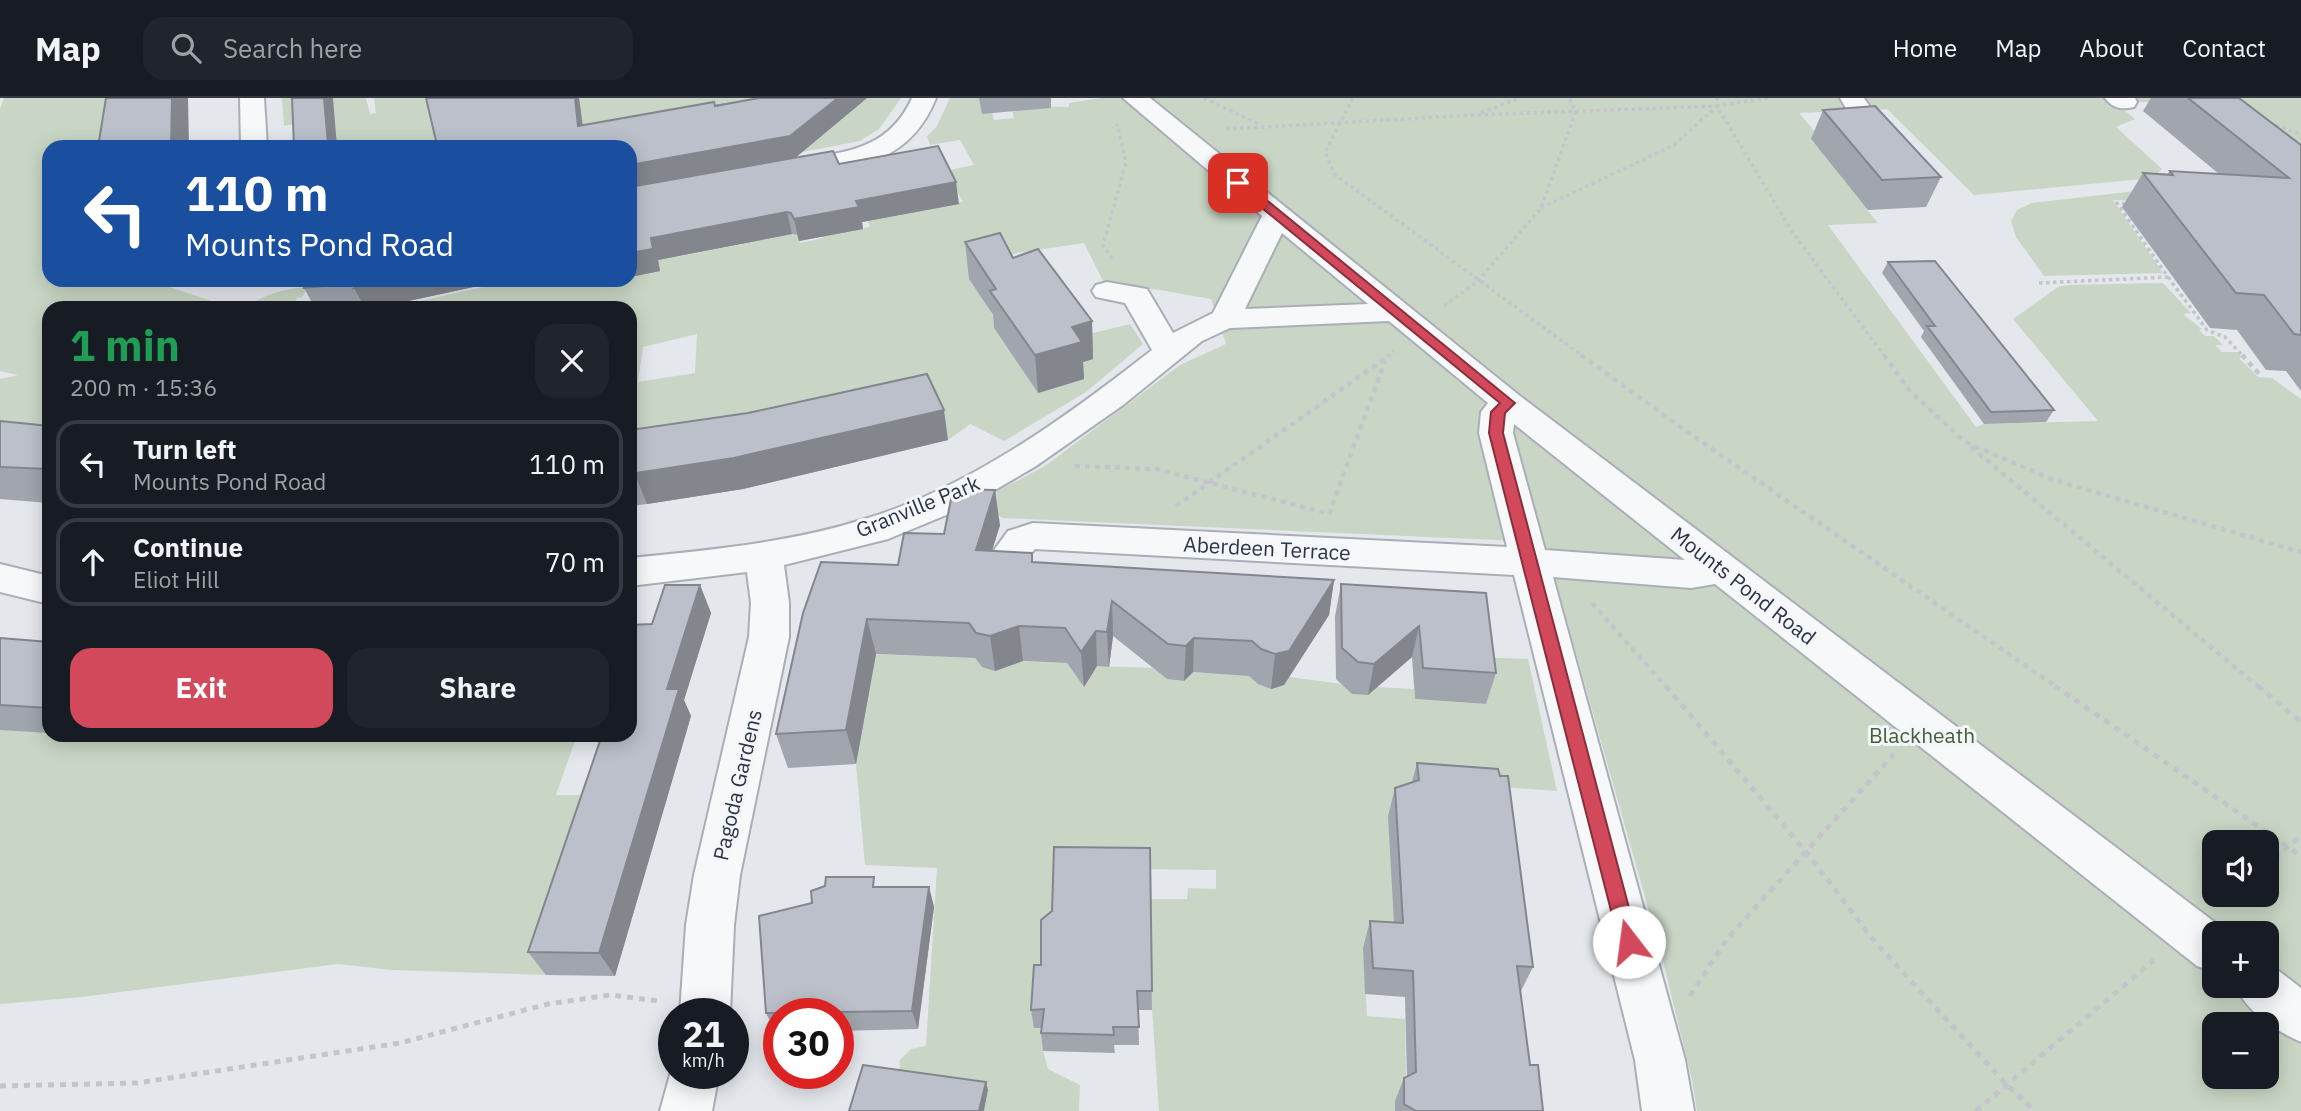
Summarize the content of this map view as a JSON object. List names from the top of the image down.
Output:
{
  "streets": {
    "street": [
      "Granville Park",
      "Aberdeen Terrace",
      "Mounts Pond Road",
      "Pagoda Gardens"
    ]
  },
  "crossings": [
    ["Granville Park", "Mounts Pond Road"],
    ["Granville Park", "Pagoda Gardens"],
    ["Aberdeen Terrace", "Mounts Pond Road"]
  ],
  "parks": ["Blackheath"],
  "page": {
    "header": "Map",
    "search": "Search here",
    "nav": [
      "Home",
      "Map",
      "About",
      "Contact"
    ],
    "turn": ["110 m", "Mounts Pond Road"],
    "heading": ["1 min", "200 m · 15:36"],
    "list": [
      {
        "name": "Turn left",
        "note": "Mounts Pond Road",
        "value": "110 m"
      },
      {
        "name": "Continue",
        "note": "Eliot Hill",
        "value": "70 m"
      }
    ],
    "buttons": ["Exit", "Share"],
    "map_buttons": ["+", "−"],
    "speed": "21 km/h",
    "limit": "30"
  }
}
